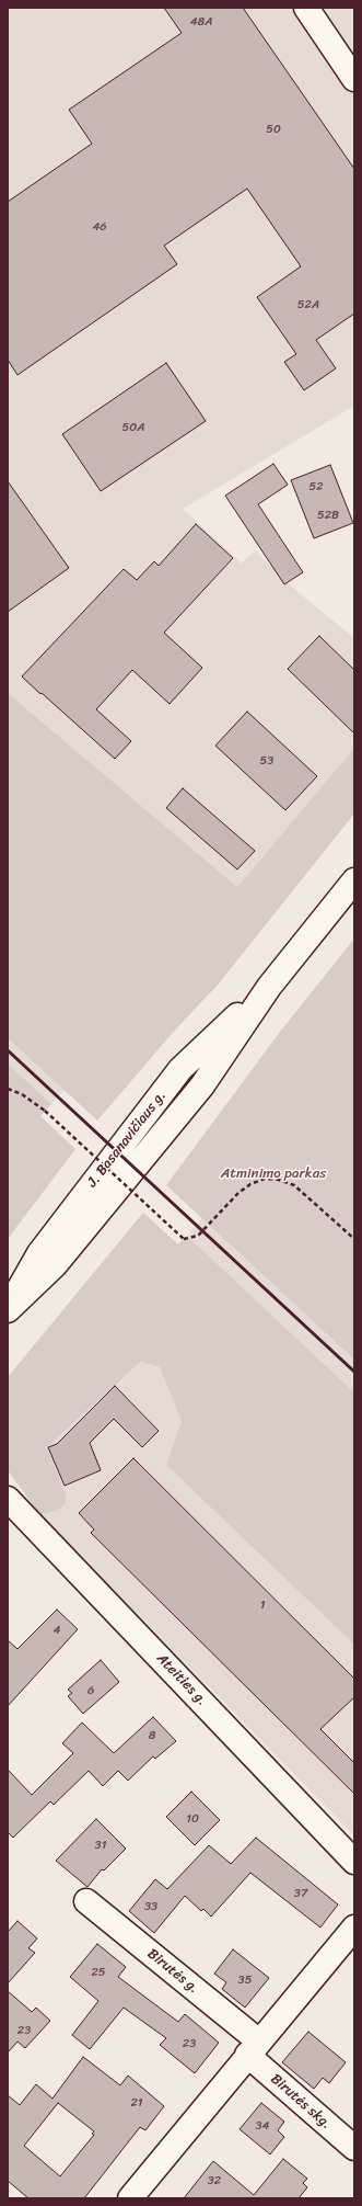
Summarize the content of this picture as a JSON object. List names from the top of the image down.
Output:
{
  "streets": {
    "street": [
      "J. Basanavičiaus g.",
      "Ateities g.",
      "Birutės g.",
      "Birutės skg."
    ]
  },
  "crossings": [
    ["Birutės g.", "Birutės skg."]
  ],
  "parks": ["Atminimo parkas"],
  "house_numbers": [
    "48A",
    "50",
    "46",
    "52A",
    "50A",
    "52",
    "52B",
    "53",
    "1",
    "4",
    "6",
    "8",
    "10",
    "31",
    "37",
    "33",
    "25",
    "35",
    "23",
    "23",
    "21",
    "34",
    "32"
  ]
}
